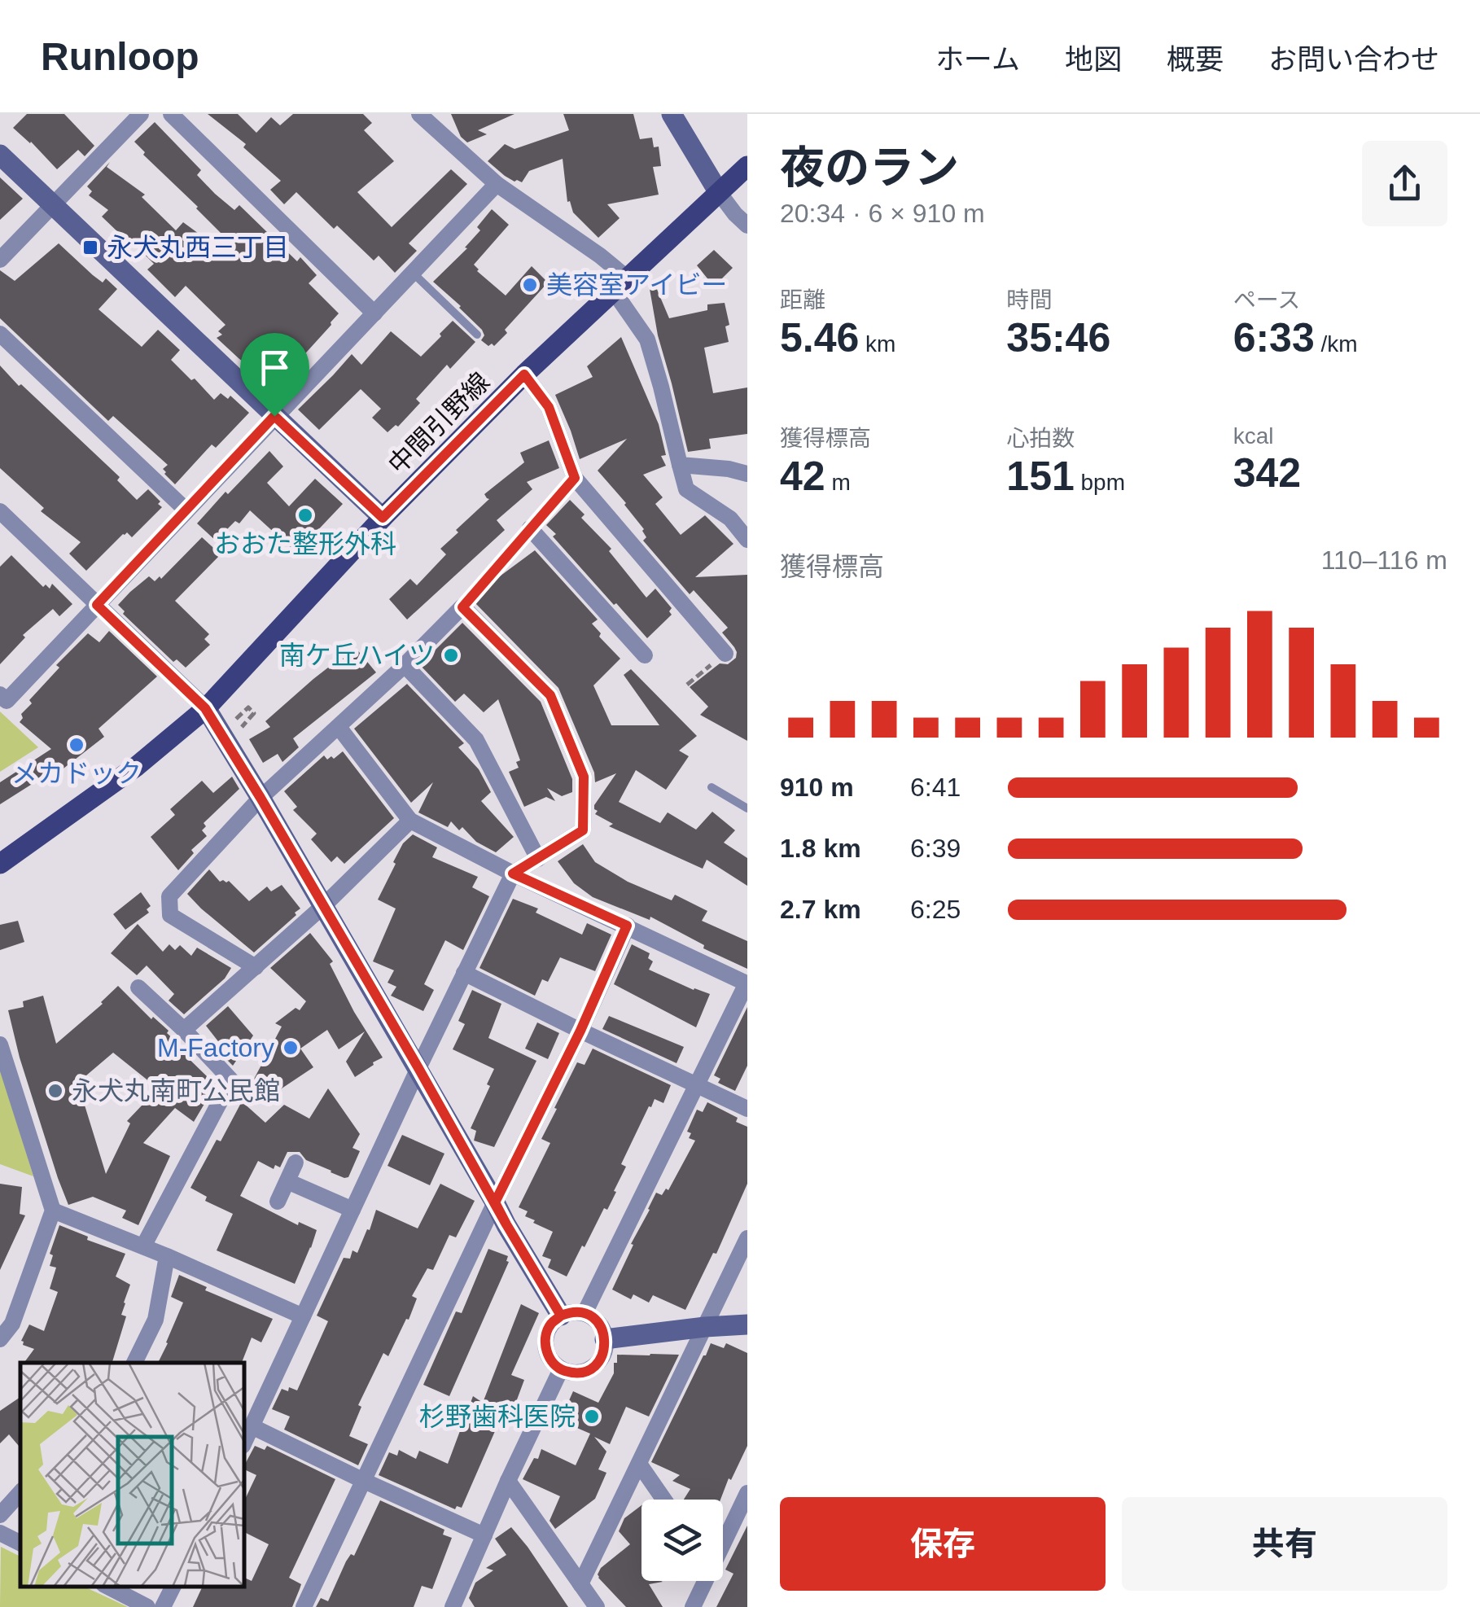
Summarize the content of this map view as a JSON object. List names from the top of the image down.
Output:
{
  "streets": {
    "main road": ["中間引野線"]
  },
  "places": {
    "transit": ["永犬丸西三丁目"],
    "other": [
      "美容室アイビー",
      "おおた整形外科",
      "南ケ丘ハイツ",
      "メカドック",
      "M-Factory",
      "永犬丸南町公民館",
      "杉野歯科医院"
    ]
  },
  "page": {
    "header": "Runloop",
    "nav": [
      "ホーム",
      "地図",
      "概要",
      "お問い合わせ"
    ],
    "heading": ["夜のラン", "20:34 · 6 × 910 m"],
    "stats": [
      ["距離", "5.46 km"],
      ["時間", "35:46"],
      ["ペース", "6:33 /km"],
      ["獲得標高", "42 m"],
      ["心拍数", "151 bpm"],
      ["kcal", "342"]
    ],
    "chart": ["獲得標高", "110–116 m"],
    "list": [
      {
        "name": "910 m",
        "note": "6:41"
      },
      {
        "name": "1.8 km",
        "note": "6:39"
      },
      {
        "name": "2.7 km",
        "note": "6:25"
      }
    ],
    "buttons": ["保存", "共有"]
  }
}
